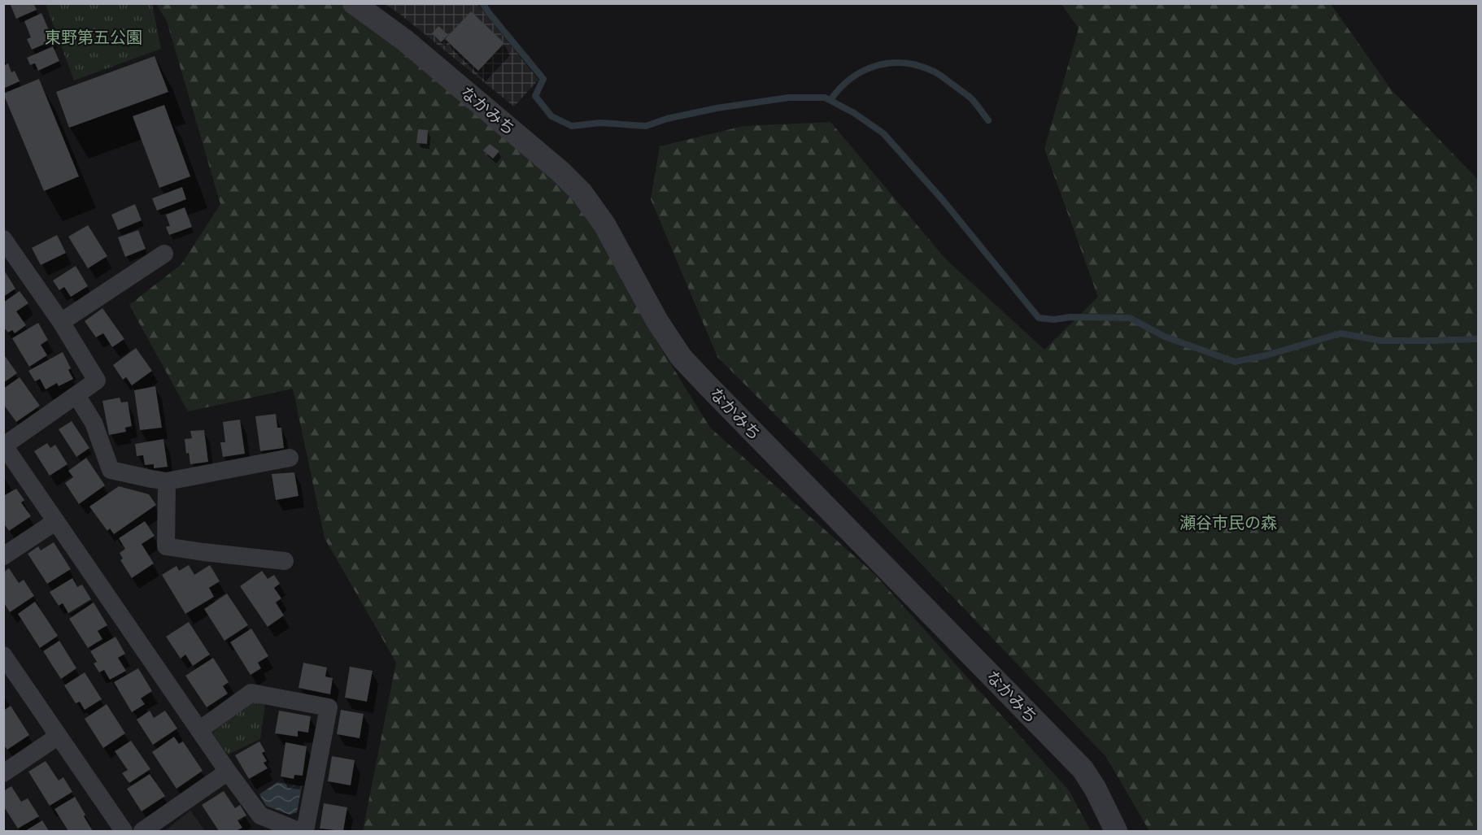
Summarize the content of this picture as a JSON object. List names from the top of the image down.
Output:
{
  "streets": {
    "street": ["なかみち"]
  },
  "parks": ["東野第五公園", "瀬谷市民の森"]
}
